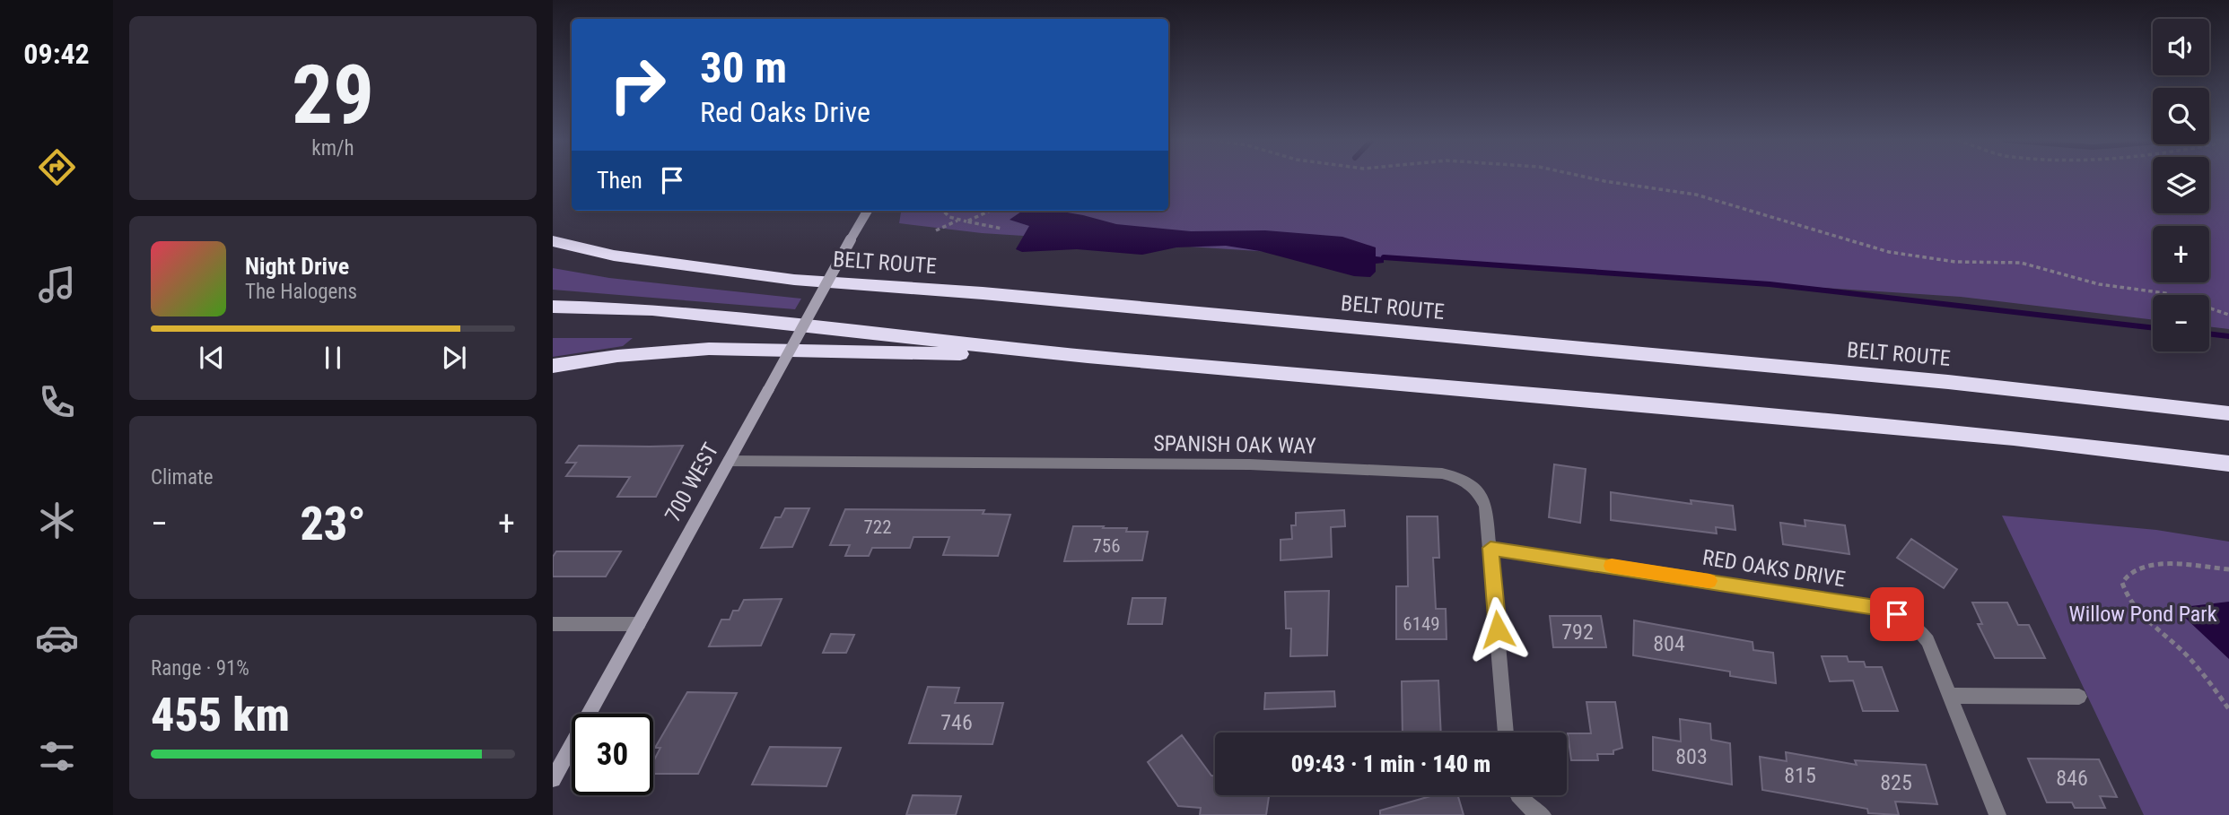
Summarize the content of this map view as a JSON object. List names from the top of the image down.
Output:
{
  "streets": {
    "highway": ["BELT ROUTE"],
    "main road": ["700 WEST"],
    "street": ["SPANISH OAK WAY", "RED OAKS DRIVE"]
  },
  "crossings": [
    ["SPANISH OAK WAY", "700 WEST"],
    ["SPANISH OAK WAY", "RED OAKS DRIVE"]
  ],
  "parks": ["Willow Pond Park"],
  "house_numbers": [
    "722",
    "756",
    "6149",
    "792",
    "804",
    "746",
    "803",
    "815",
    "846",
    "825"
  ],
  "page": {
    "tabs": "09:42",
    "tile": [
      ["29", "km/h"],
      "Climate",
      ["Range · 91%", "455 km"]
    ],
    "map_buttons": ["+", "−"],
    "turn": ["30 m", "Red Oaks Drive"],
    "then": "Then",
    "song": ["Night Drive", "The Halogens"],
    "heat": ["−", "23°", "+"],
    "limit": "30",
    "trip": "09:43 · 1 min · 140 m"
  }
}
